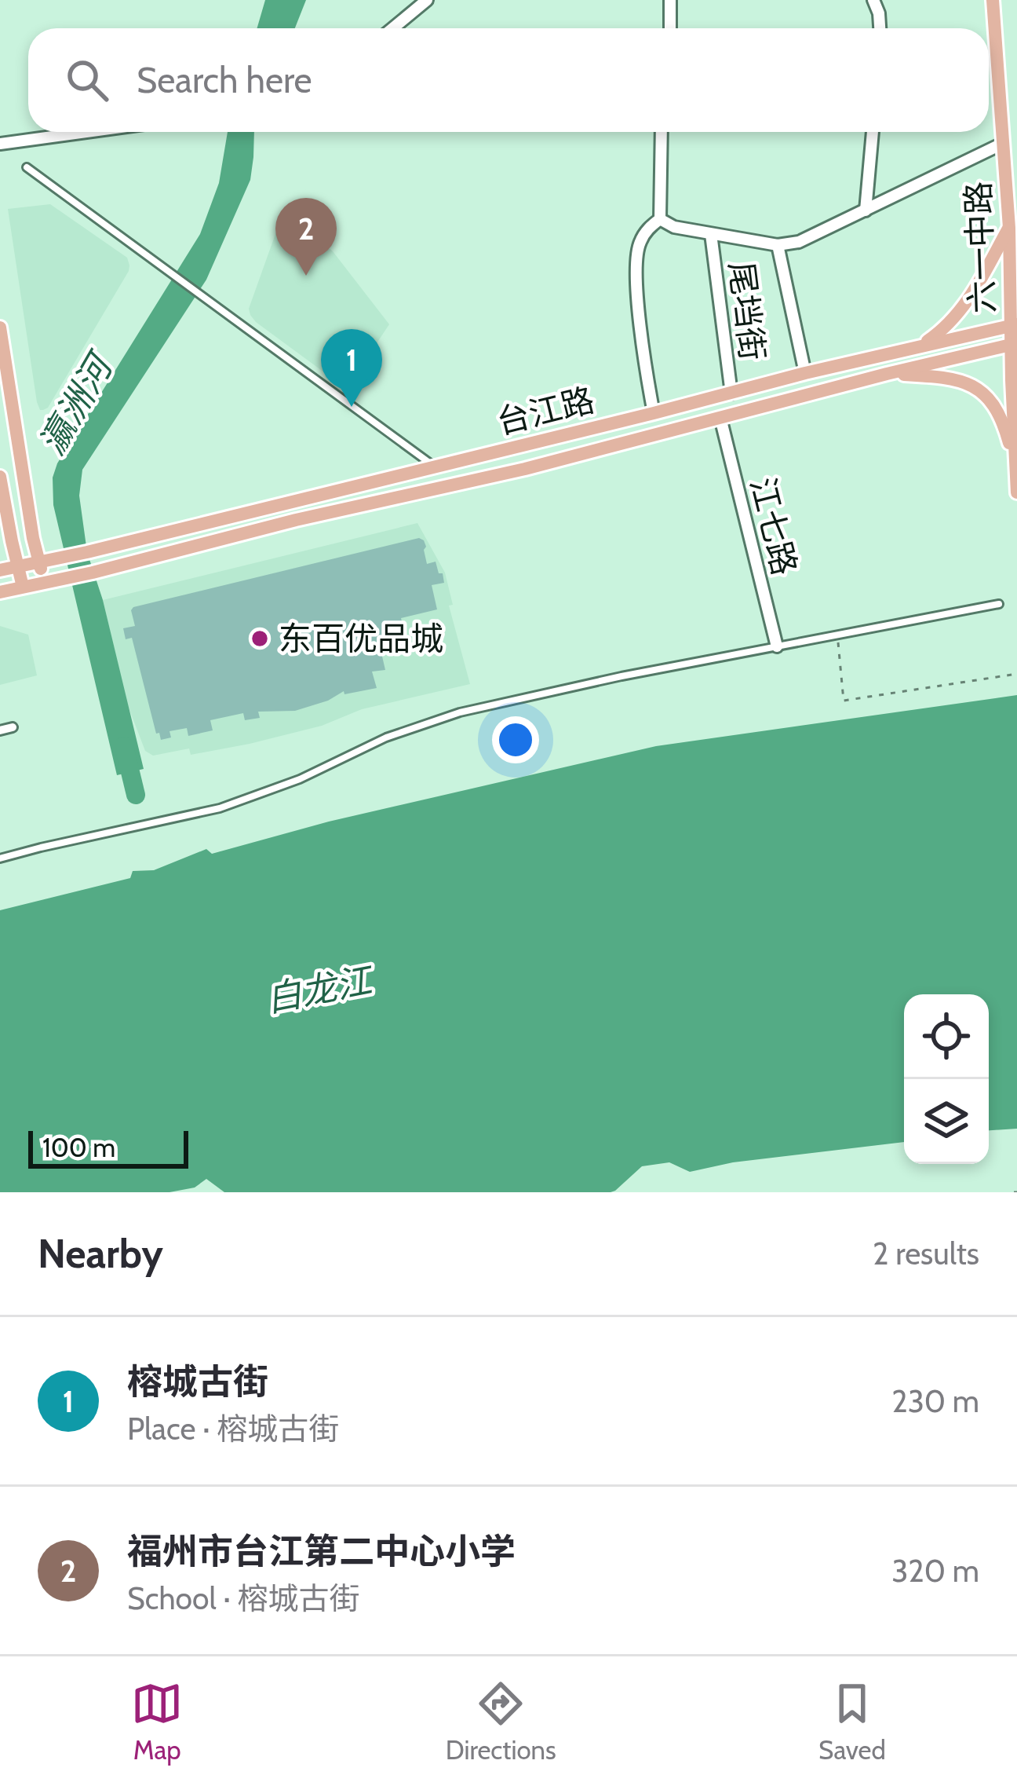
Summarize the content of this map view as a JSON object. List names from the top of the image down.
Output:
{
  "streets": {
    "main road": ["六一中路", "台江路"],
    "street": ["尾垱街", "江七路"]
  },
  "crossings": [
    ["六一中路", "台江路"],
    ["尾垱街", "台江路"],
    ["台江路", "江七路"]
  ],
  "water": ["瀛洲河", "白龙江"],
  "places": ["东百优品城"],
  "scale_bar": "100 m",
  "page": {
    "search": "Search here",
    "pins": ["2", "1"],
    "scale": "100 m",
    "heading": ["Nearby", "2 results"],
    "list": [
      {
        "mark": "1",
        "name": "榕城古街",
        "note": "Place · 榕城古街",
        "value": "230 m"
      },
      {
        "mark": "2",
        "name": "福州市台江第二中心小学",
        "note": "School · 榕城古街",
        "value": "320 m"
      }
    ],
    "nav": ["Map", "Directions", "Saved"]
  }
}
